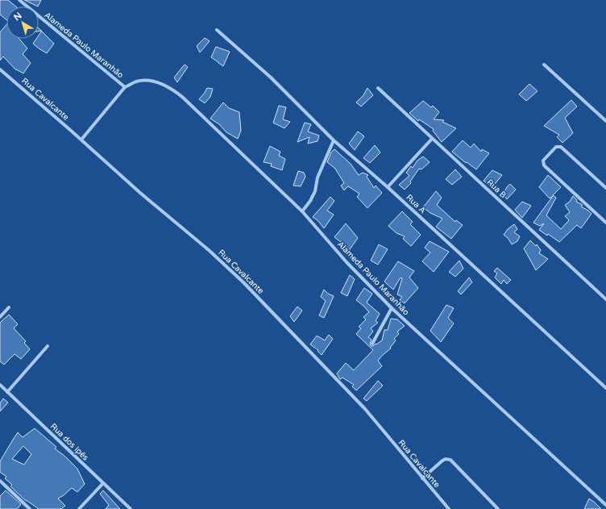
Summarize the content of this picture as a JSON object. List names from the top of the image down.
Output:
{
  "streets": {
    "street": [
      "Alameda Paulo Maranhão",
      "Rua Cavalcante",
      "Rua B",
      "Rua A",
      "Rua dos Ipês"
    ]
  },
  "crossings": [
    ["Alameda Paulo Maranhão", "Rua Cavalcante"]
  ],
  "north": "top left"
}
